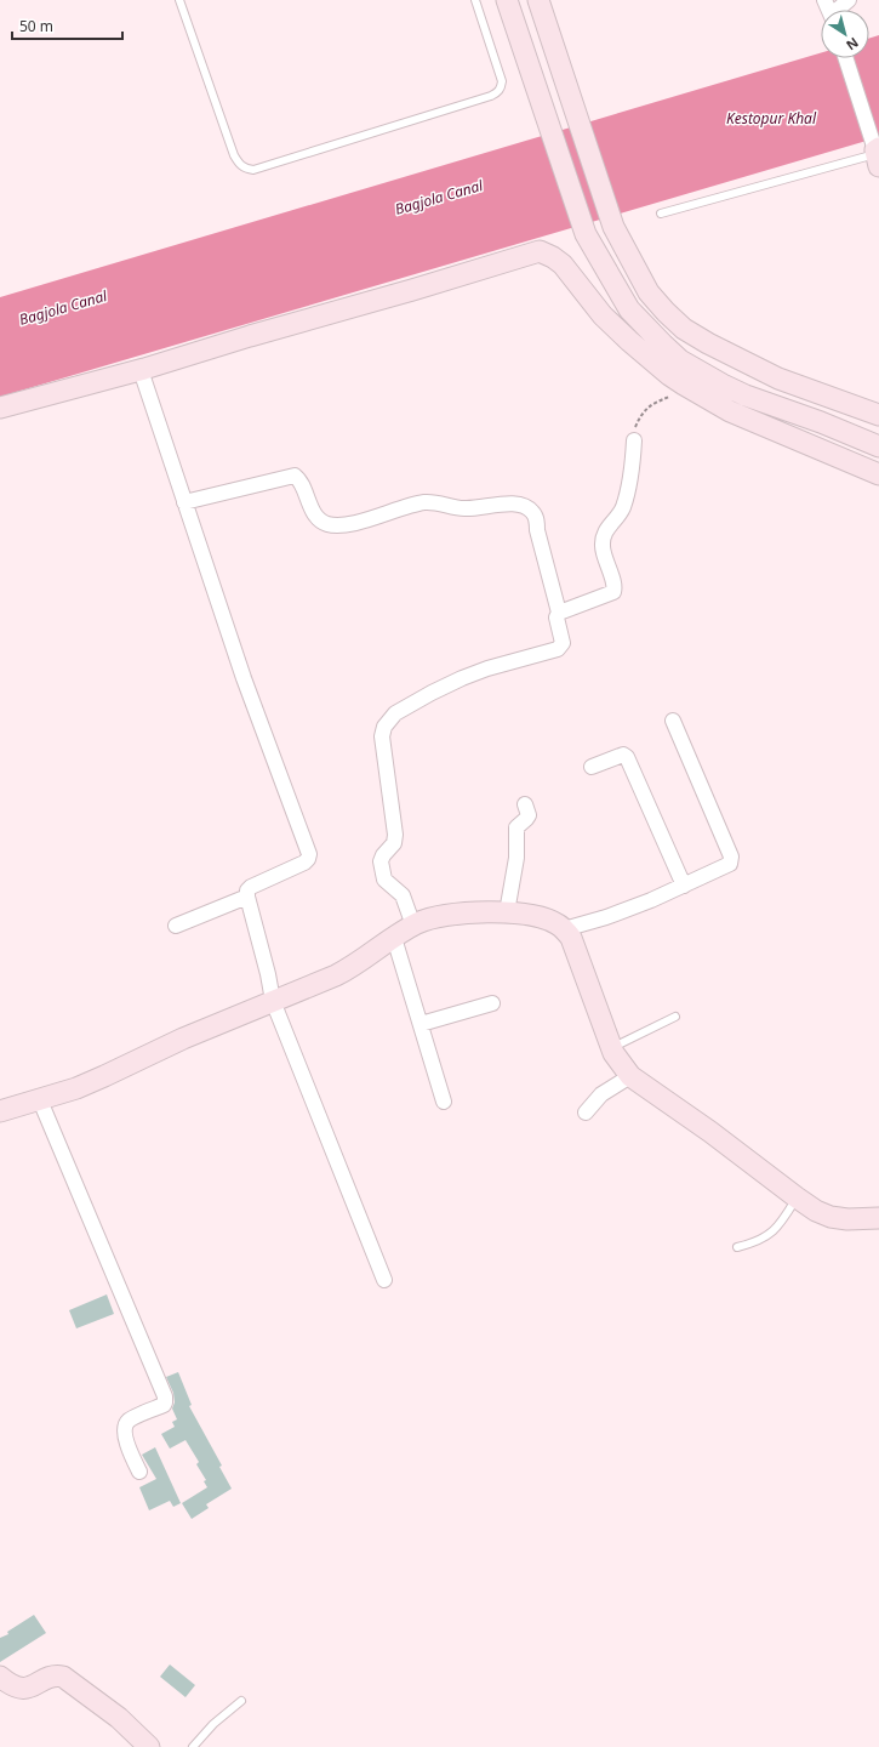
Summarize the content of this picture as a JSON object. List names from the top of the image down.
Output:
{
  "water": ["Kestopur Khal", "Bagjola Canal"],
  "scale_bar": "50 m",
  "north": "bottom right"
}
